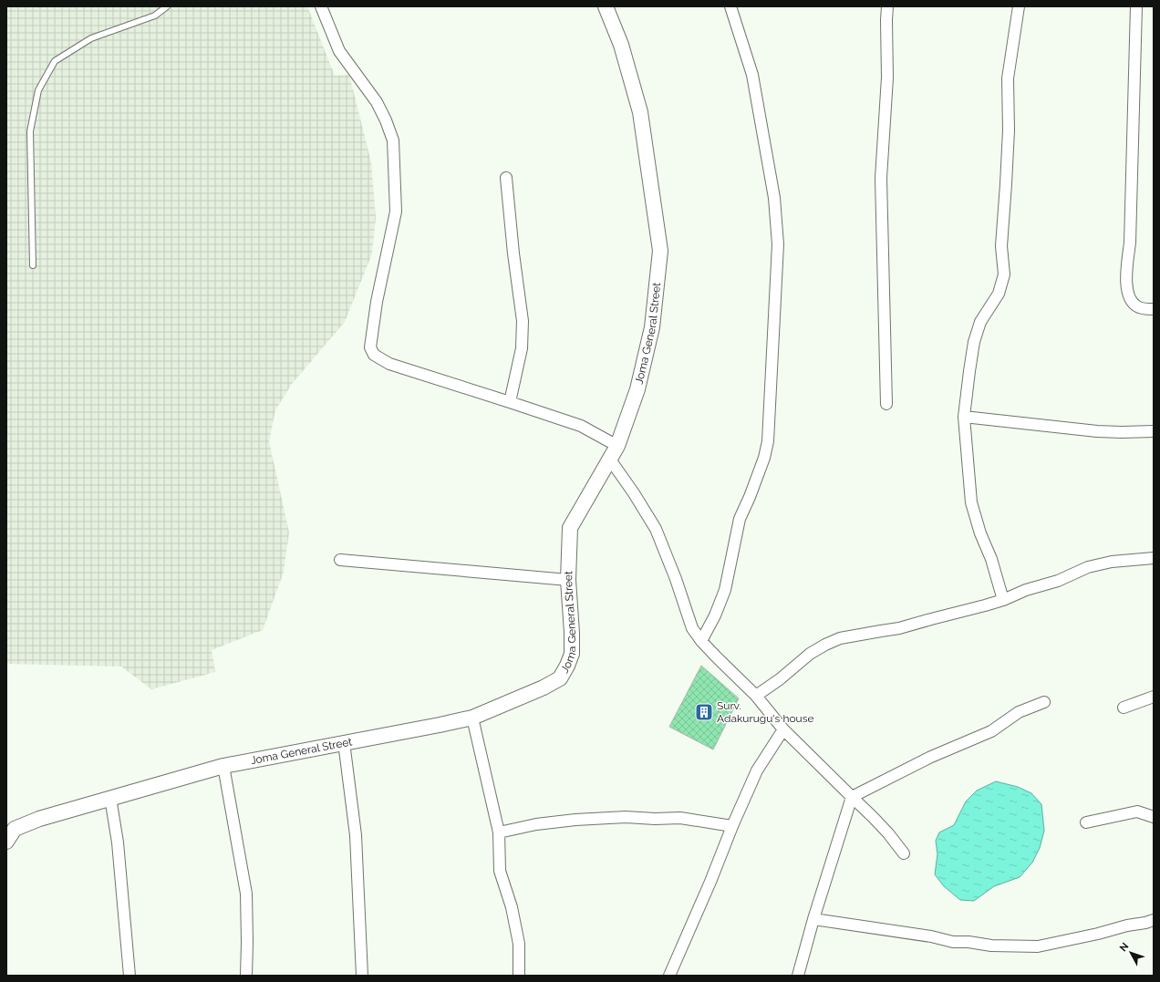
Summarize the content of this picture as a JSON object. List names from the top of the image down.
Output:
{
  "streets": {
    "street": ["Joma General Street"]
  },
  "places": {
    "building": ["Surv. Adakurugu's house"]
  },
  "north": "top left"
}
